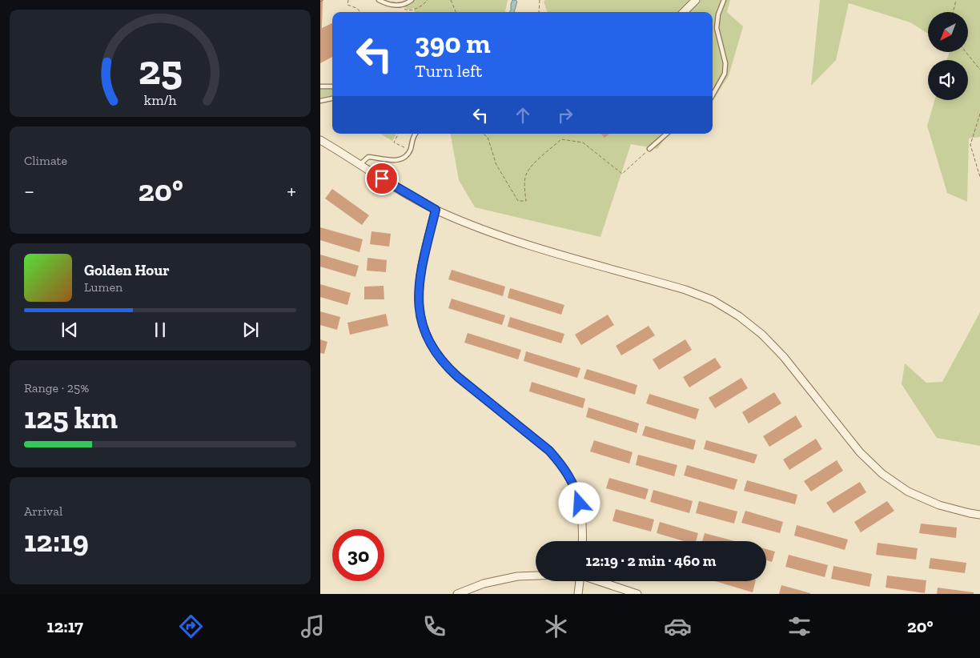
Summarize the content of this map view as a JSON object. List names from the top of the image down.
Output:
{
  "north": "bottom left",
  "page": {
    "turn": ["390 m", "Turn left"],
    "tile": [
      "Climate",
      ["Range · 25%", "125 km"],
      ["Arrival", "12:19"]
    ],
    "heat": ["−", "20°", "+"],
    "song": ["Golden Hour", "Lumen"],
    "limit": "30",
    "trip": "12:19 · 2 min · 460 m",
    "tabs": ["12:17", "20°"],
    "gauge": ["25", "km/h"]
  }
}
